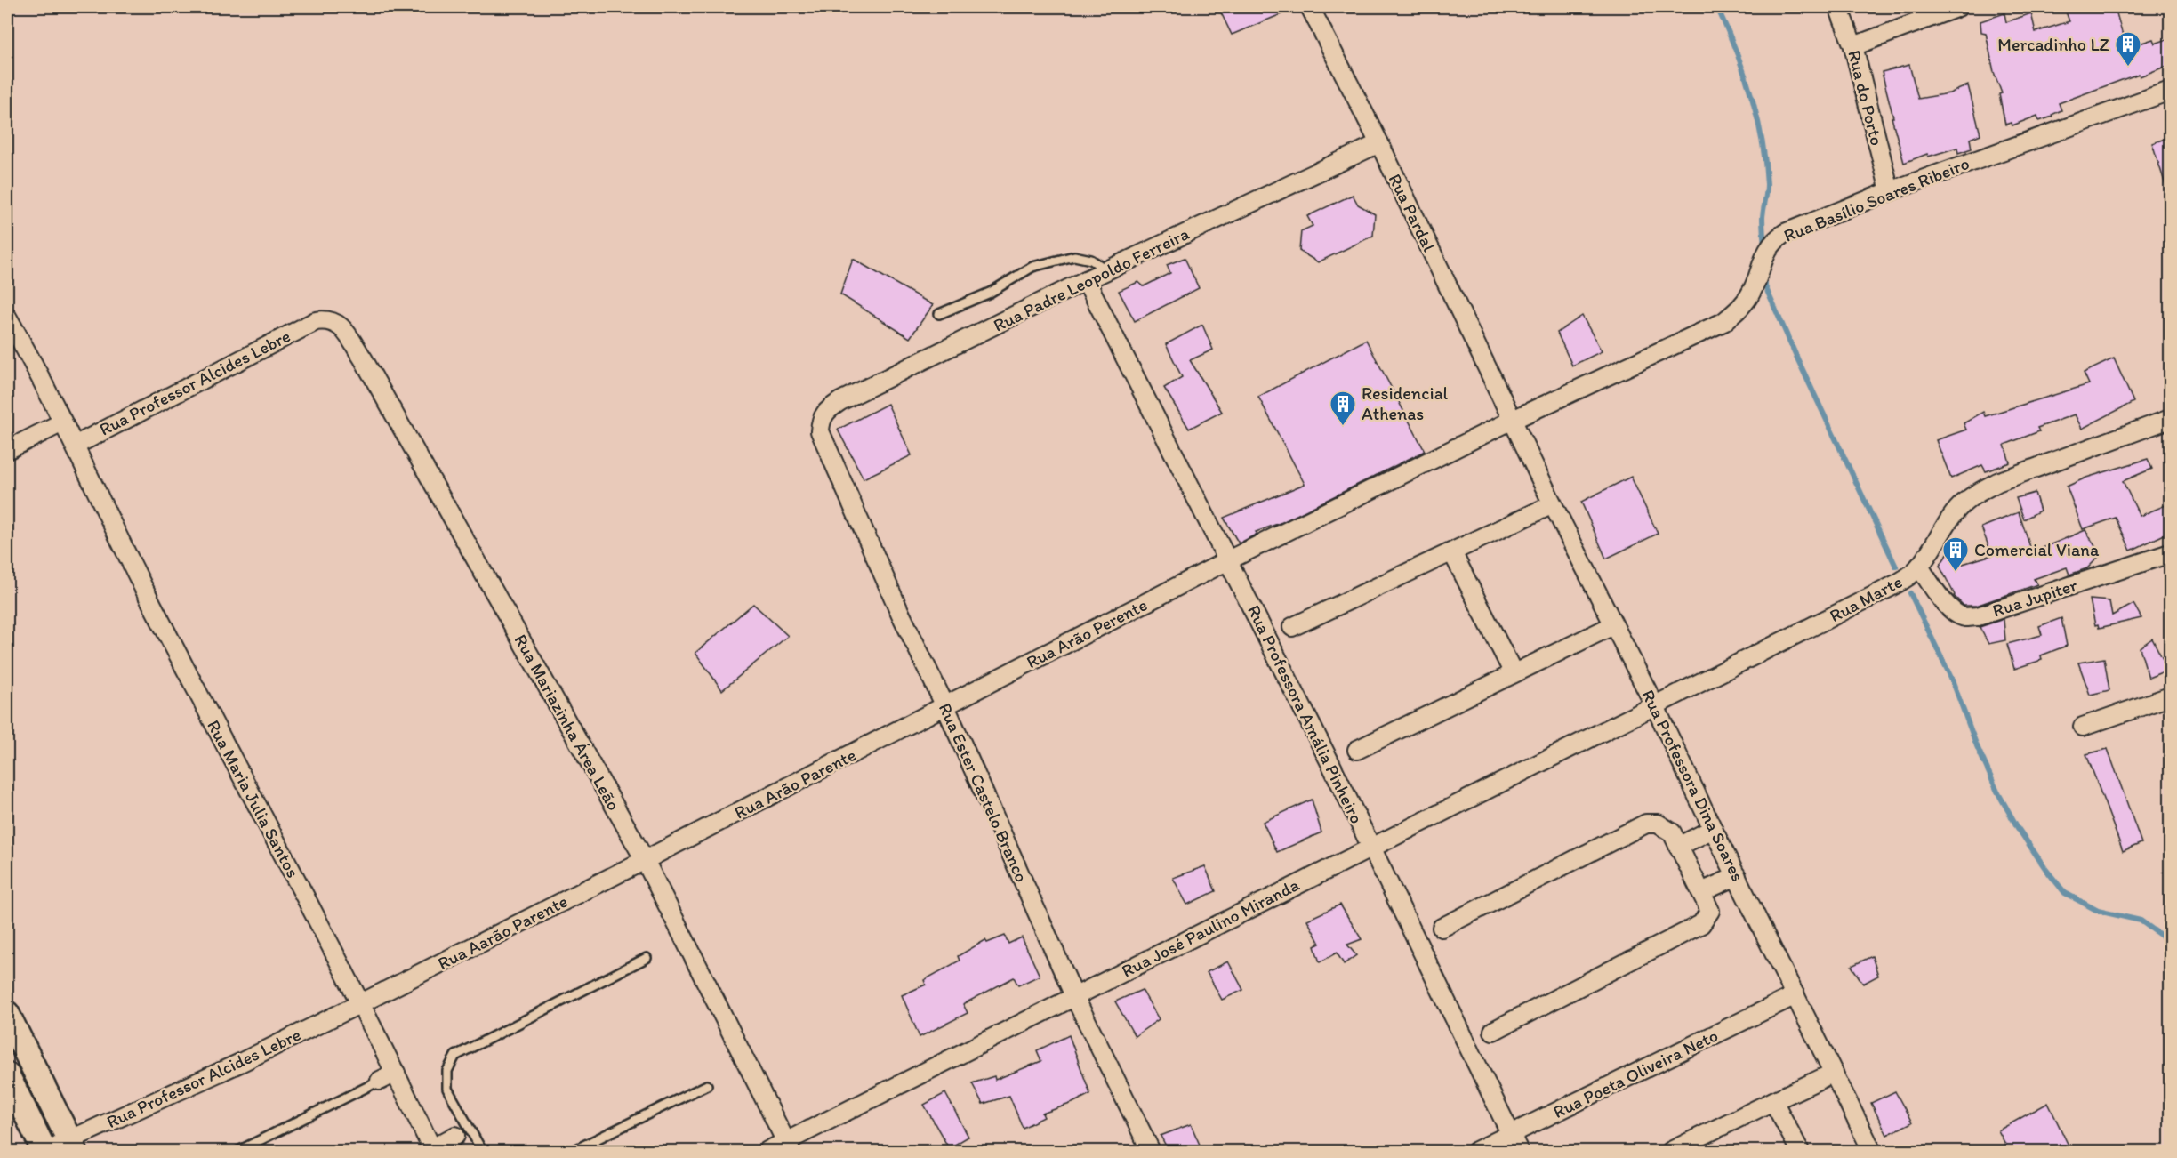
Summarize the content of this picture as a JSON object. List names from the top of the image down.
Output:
{
  "streets": {
    "street": [
      "Rua do Porto",
      "Rua Basílio Soares Ribeiro",
      "Rua Pardal",
      "Rua Padre Leopoldo Ferreira",
      "Rua Professor Alcides Lebre",
      "Rua Jupiter",
      "Rua Marte",
      "Rua Arão Perente",
      "Rua Professora Amália Pinheiro",
      "Rua Mariazinha Área Leão",
      "Rua Arão Parente",
      "Rua Professora Dina Soares",
      "Rua Ester Castelo Branco",
      "Rua Maria Julia Santos",
      "Rua José Paulino Miranda",
      "Rua Aarão Parente",
      "Rua Poeta Oliveira Neto"
    ]
  },
  "crossings": [
    ["Rua do Porto", "Rua Basílio Soares Ribeiro"],
    ["Rua Basílio Soares Ribeiro", "Rua Pardal"],
    ["Rua Basílio Soares Ribeiro", "Rua Professora Dina Soares"],
    ["Rua Pardal", "Rua Padre Leopoldo Ferreira"],
    ["Rua Pardal", "Rua Professora Dina Soares"],
    ["Rua Padre Leopoldo Ferreira", "Rua Professora Amália Pinheiro"],
    ["Rua Padre Leopoldo Ferreira", "Rua Ester Castelo Branco"],
    ["Rua Professor Alcides Lebre", "Rua Mariazinha Área Leão"],
    ["Rua Professor Alcides Lebre", "Rua Maria Julia Santos"],
    ["Rua Professor Alcides Lebre", "Rua Aarão Parente"],
    ["Rua Jupiter", "Rua Marte"],
    ["Rua Marte", "Rua Professora Dina Soares"],
    ["Rua Marte", "Rua José Paulino Miranda"],
    ["Rua Arão Perente", "Rua Professora Amália Pinheiro"],
    ["Rua Arão Perente", "Rua Arão Parente"],
    ["Rua Arão Perente", "Rua Ester Castelo Branco"],
    ["Rua Professora Amália Pinheiro", "Rua José Paulino Miranda"],
    ["Rua Professora Amália Pinheiro", "Rua Poeta Oliveira Neto"],
    ["Rua Mariazinha Área Leão", "Rua Arão Parente"],
    ["Rua Mariazinha Área Leão", "Rua José Paulino Miranda"],
    ["Rua Mariazinha Área Leão", "Rua Aarão Parente"],
    ["Rua Arão Parente", "Rua Ester Castelo Branco"],
    ["Rua Arão Parente", "Rua Aarão Parente"],
    ["Rua Professora Dina Soares", "Rua José Paulino Miranda"],
    ["Rua Professora Dina Soares", "Rua Poeta Oliveira Neto"],
    ["Rua Ester Castelo Branco", "Rua José Paulino Miranda"],
    ["Rua Maria Julia Santos", "Rua Aarão Parente"]
  ],
  "places": {
    "building": ["Mercadinho LZ", "Residencial Athenas", "Comercial Viana"]
  }
}
